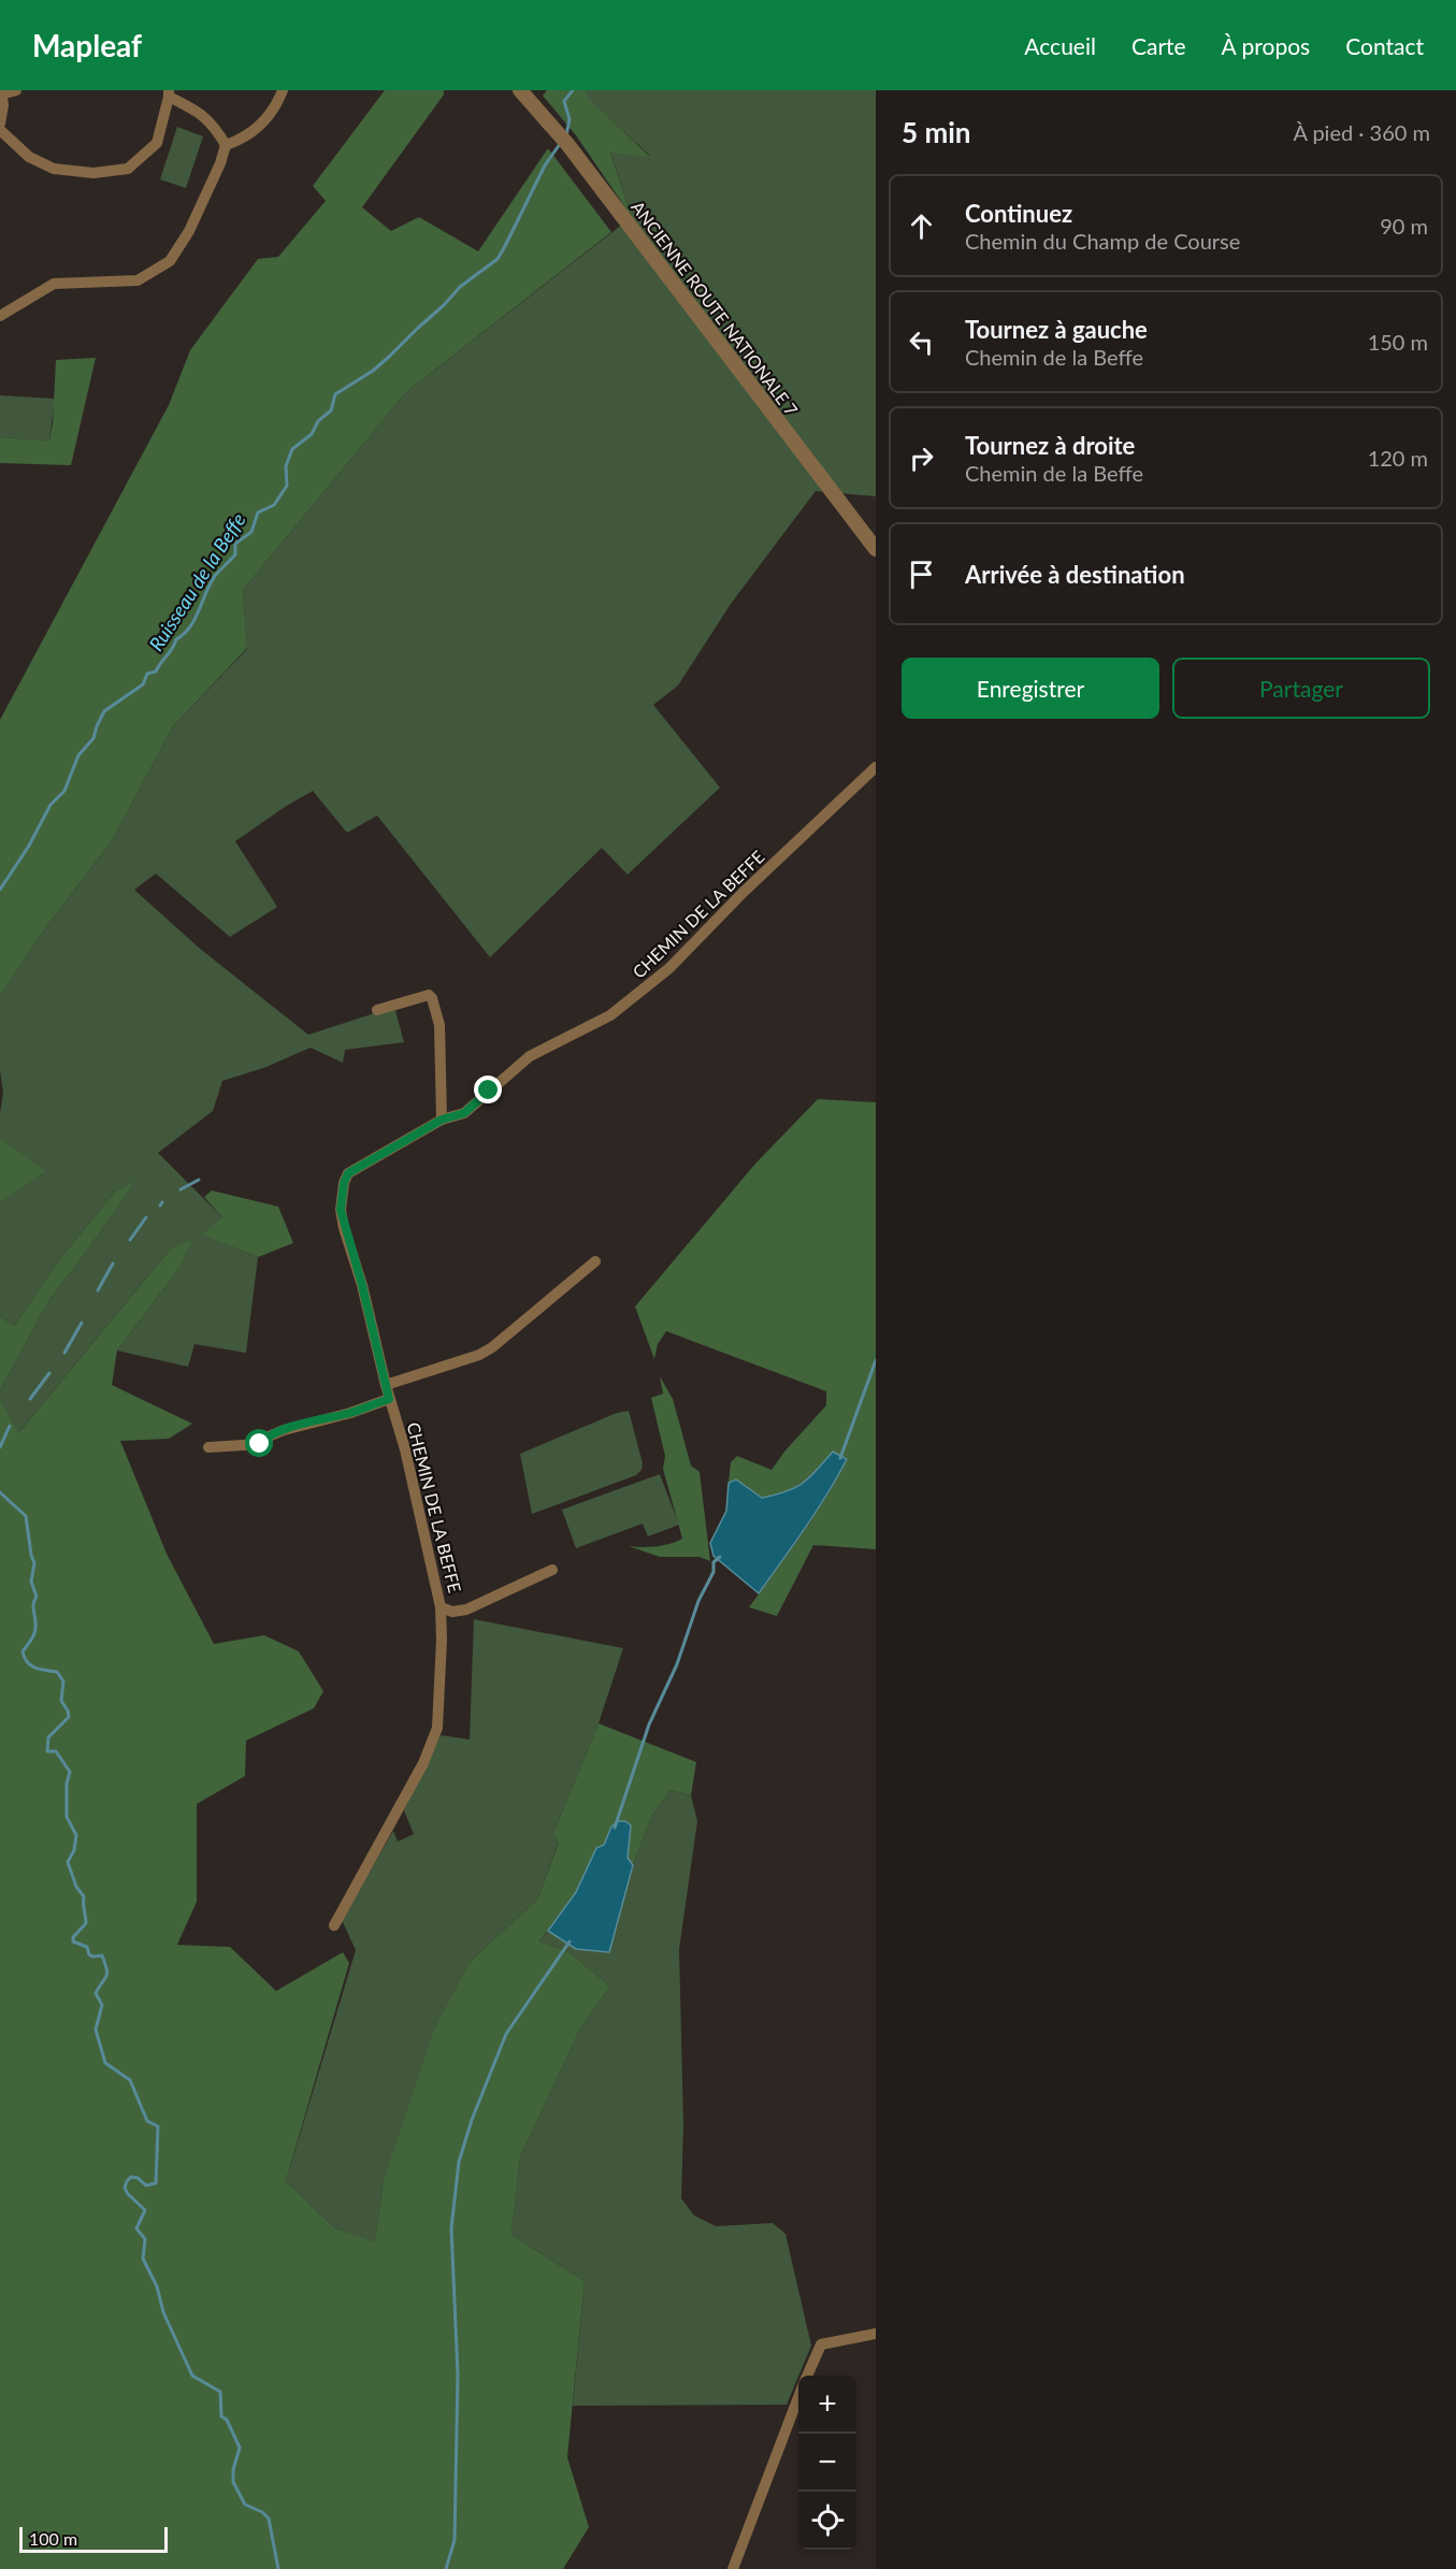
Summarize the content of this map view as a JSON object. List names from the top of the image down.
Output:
{
  "streets": {
    "street": ["ANCIENNE ROUTE NATIONALE 7", "CHEMIN DE LA BEFFE"]
  },
  "water": ["Ruisseau de la Beffe"],
  "scale_bar": "100 m",
  "page": {
    "header": "Mapleaf",
    "nav": [
      "Accueil",
      "Carte",
      "À propos",
      "Contact"
    ],
    "heading": ["5 min", "À pied · 360 m"],
    "list": [
      ["Continuez", "Chemin du Champ de Course", "90 m"],
      ["Tournez à gauche", "Chemin de la Beffe", "150 m"],
      ["Tournez à droite", "Chemin de la Beffe", "120 m"],
      "Arrivée à destination"
    ],
    "buttons": ["Enregistrer", "Partager"],
    "map_buttons": ["+", "−"],
    "scale": "100 m"
  }
}
